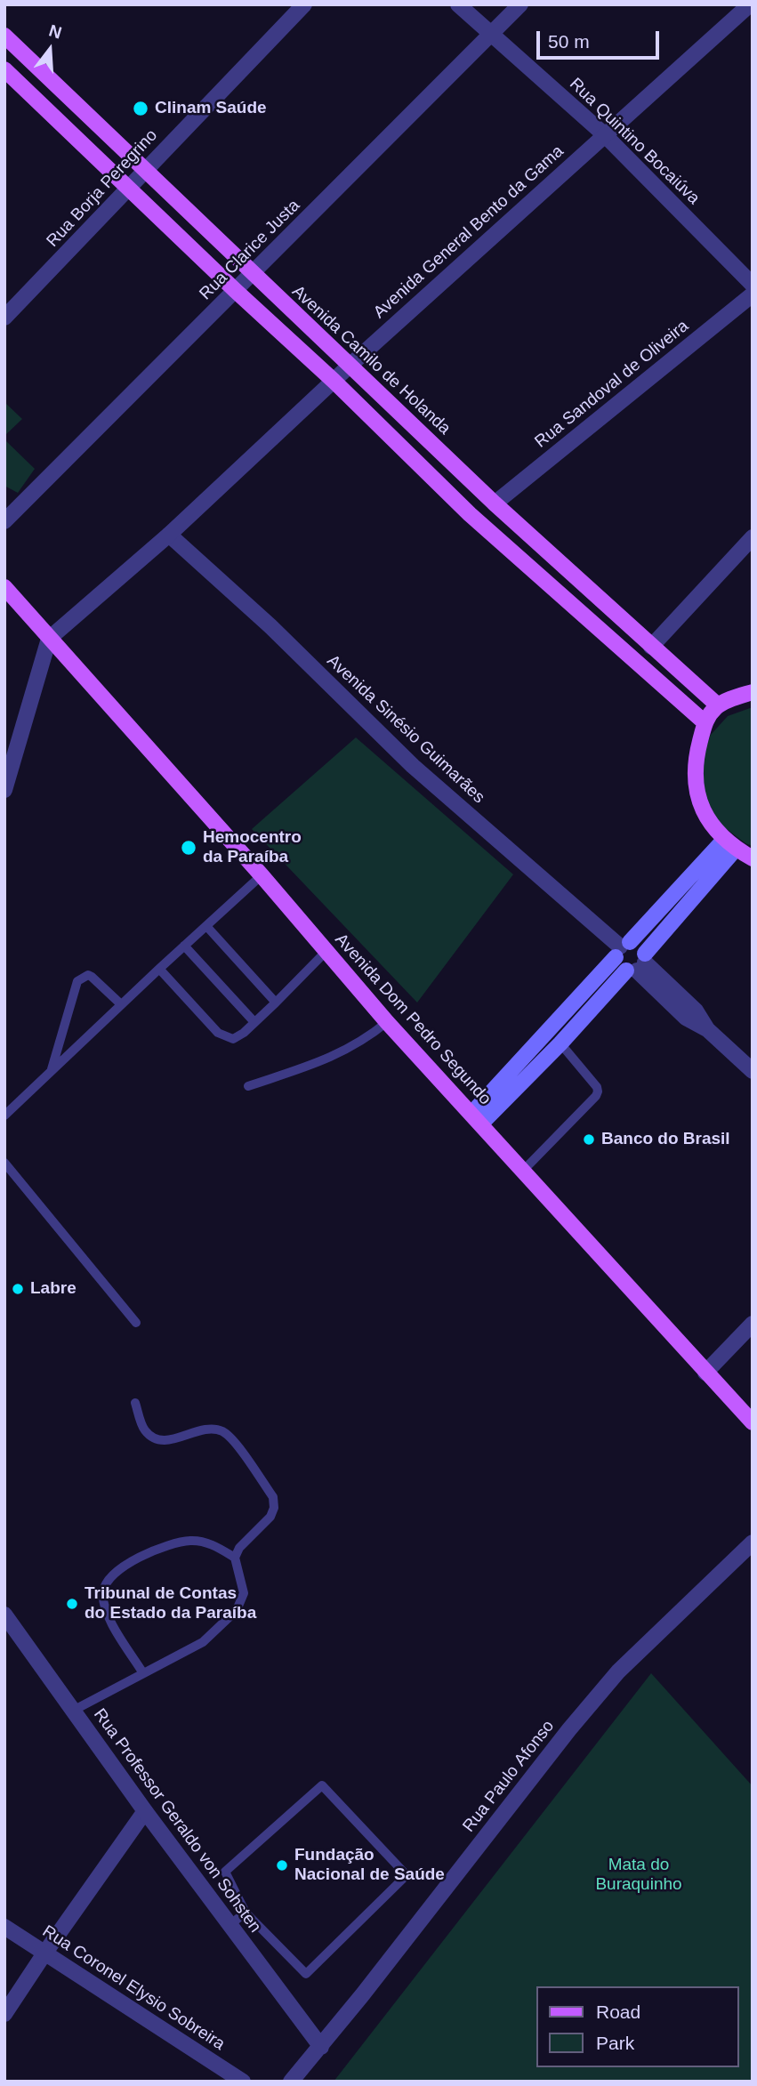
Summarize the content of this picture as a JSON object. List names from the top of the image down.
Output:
{
  "streets": {
    "main road": ["Avenida Camilo de Holanda", "Avenida Dom Pedro Segundo"],
    "street": [
      "Rua Quintino Bocaiúva",
      "Rua Borja Peregrino",
      "Avenida General Bento da Gama",
      "Rua Clarice Justa",
      "Rua Sandoval de Oliveira",
      "Avenida Sinésio Guimarães",
      "Rua Paulo Afonso",
      "Rua Professor Geraldo von Sohsten",
      "Rua Coronel Elysio Sobreira"
    ]
  },
  "crossings": [
    ["Rua Quintino Bocaiúva", "Avenida General Bento da Gama"],
    ["Rua Quintino Bocaiúva", "Rua Clarice Justa"],
    ["Rua Borja Peregrino", "Avenida Camilo de Holanda"],
    ["Avenida General Bento da Gama", "Avenida Camilo de Holanda"],
    ["Avenida General Bento da Gama", "Avenida Sinésio Guimarães"],
    ["Avenida General Bento da Gama", "Avenida Dom Pedro Segundo"],
    ["Rua Clarice Justa", "Avenida Camilo de Holanda"],
    ["Avenida Camilo de Holanda", "Rua Sandoval de Oliveira"],
    ["Rua Paulo Afonso", "Rua Professor Geraldo von Sohsten"]
  ],
  "parks": ["Mata do Buraquinho"],
  "places": [
    "Clinam Saúde",
    "Hemocentro da Paraíba",
    "Banco do Brasil",
    "Labre",
    "Tribunal de Contas do Estado da Paraíba",
    "Fundação Nacional de Saúde"
  ],
  "legend": ["Road", "Park"],
  "scale_bar": "50 m",
  "north": "top"
}
